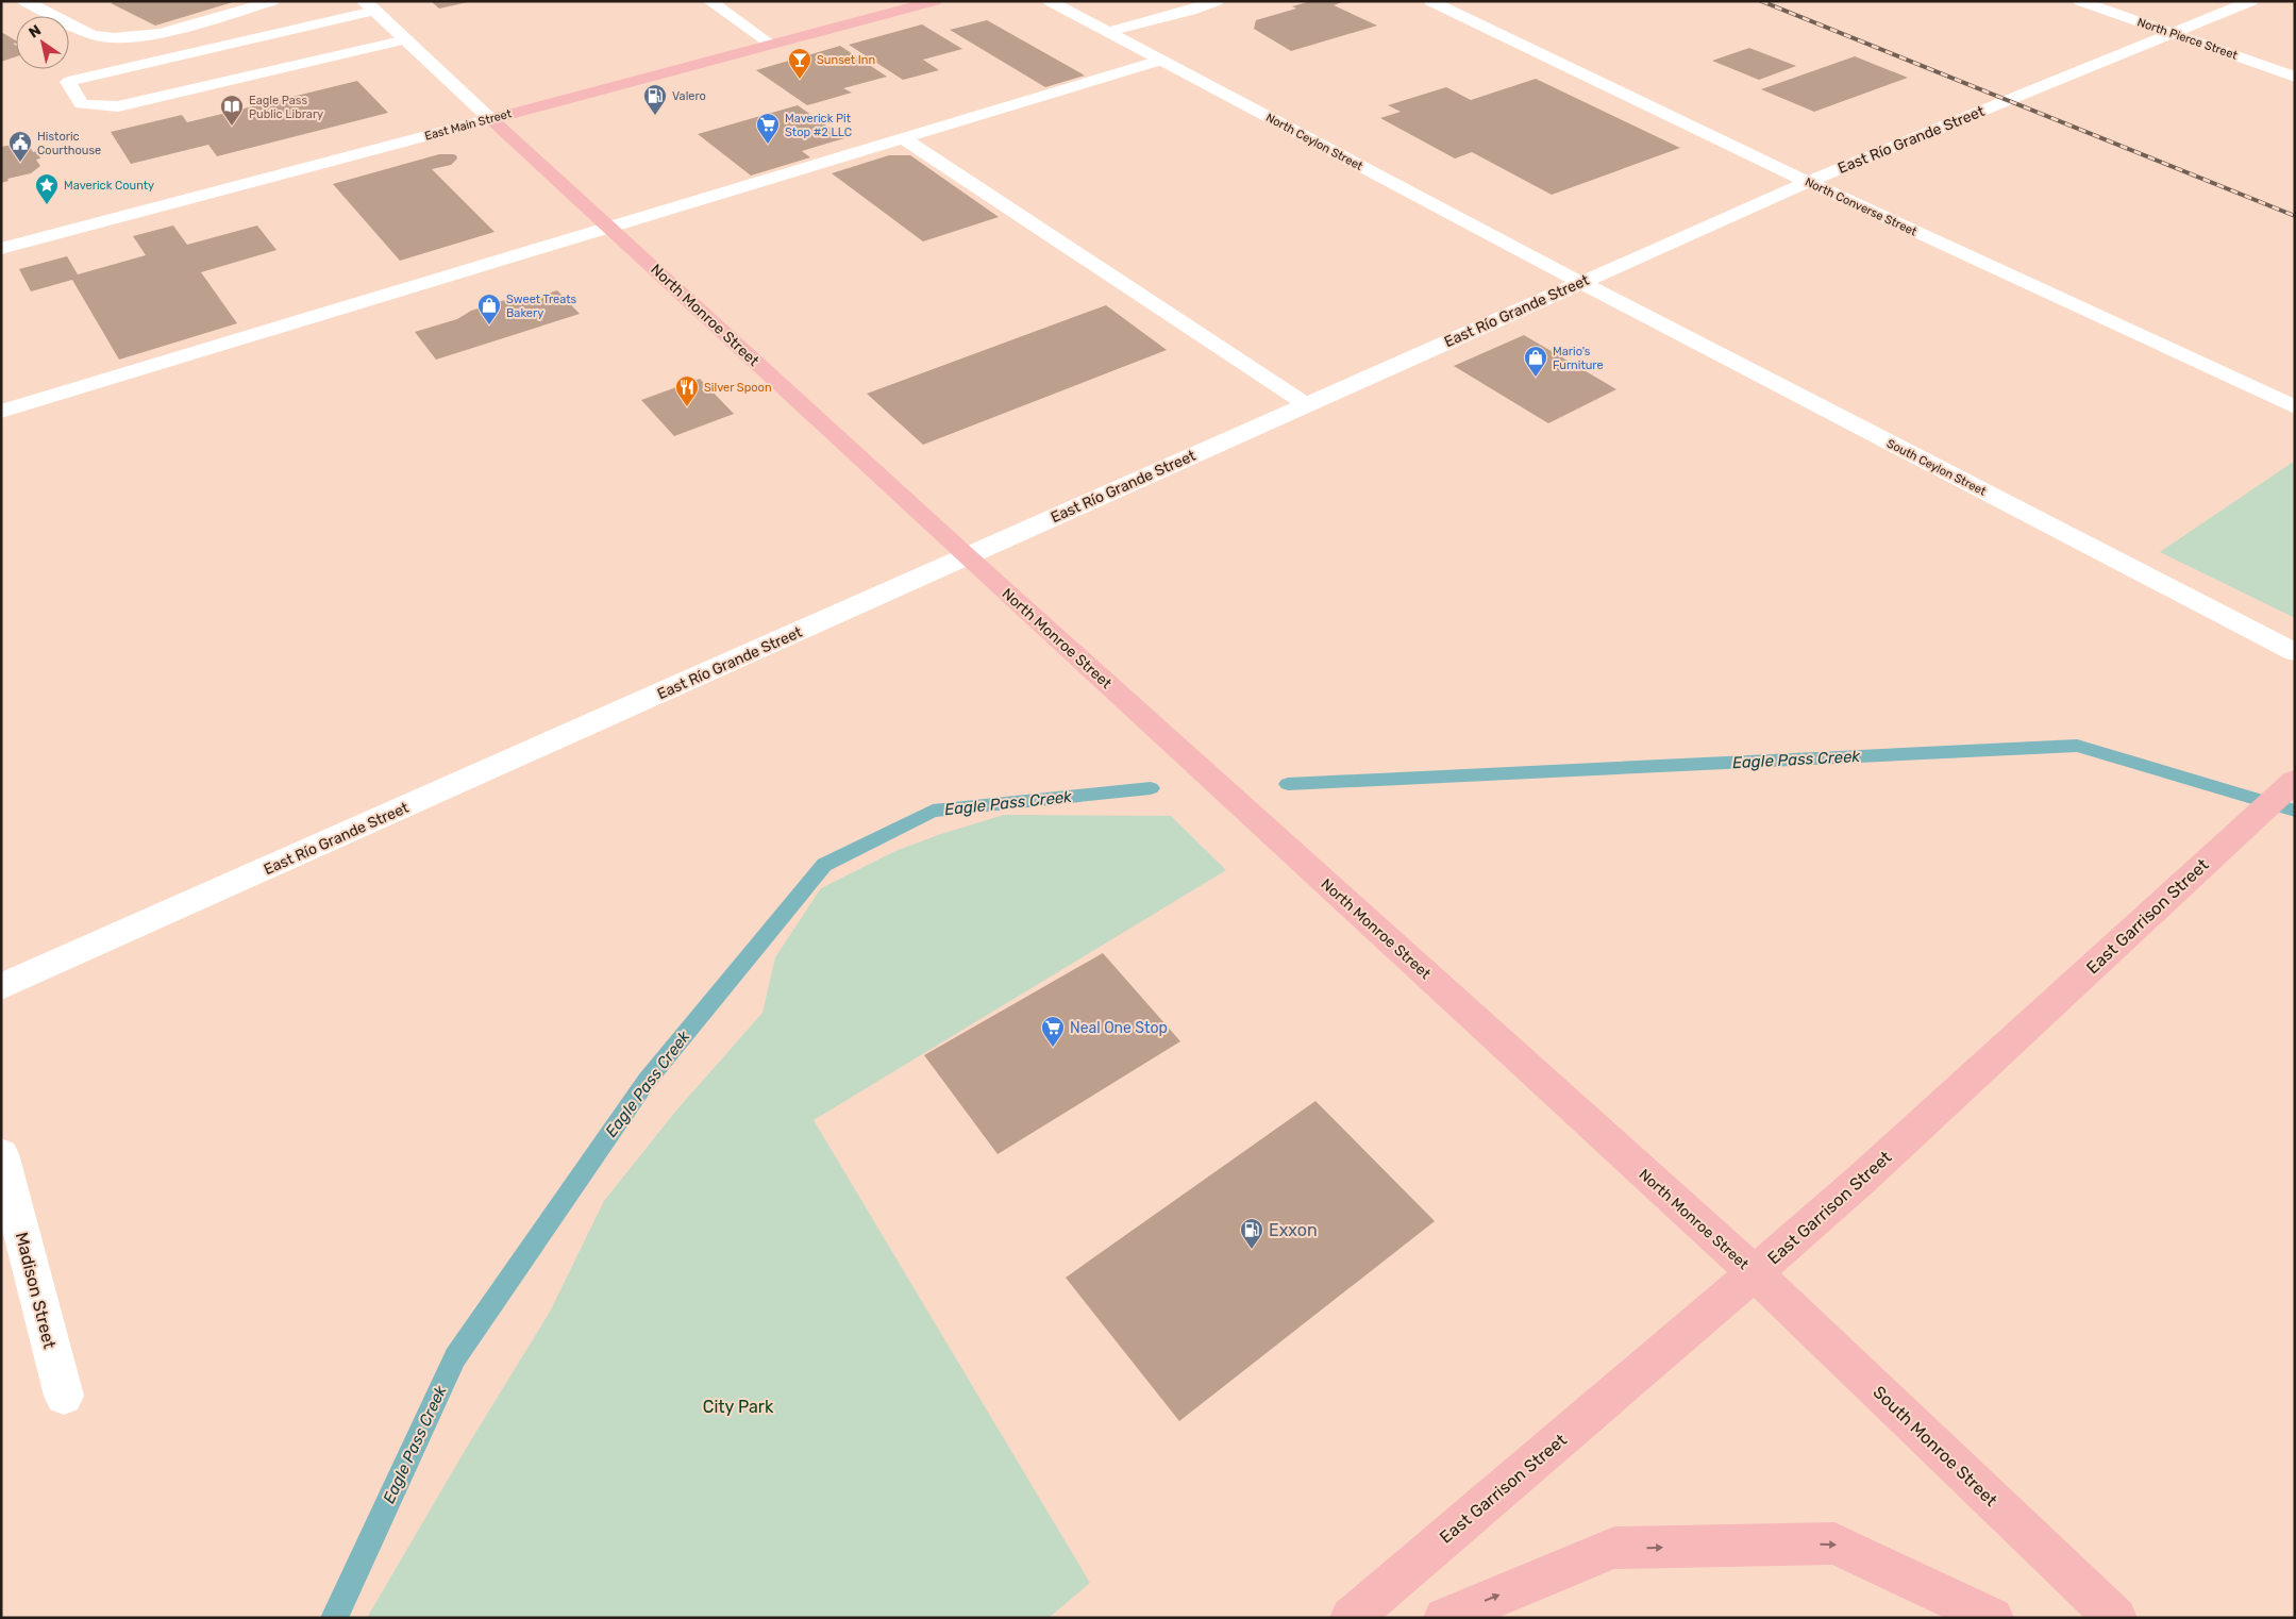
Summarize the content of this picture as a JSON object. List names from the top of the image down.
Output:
{
  "streets": {
    "main road": [
      "East Main Street",
      "North Monroe Street",
      "East Garrison Street",
      "South Monroe Street"
    ],
    "street": [
      "North Pierce Street",
      "East Río Grande Street",
      "North Ceylon Street",
      "North Converse Street",
      "South Ceylon Street",
      "Madison Street"
    ]
  },
  "crossings": [
    ["North Pierce Street", "East Río Grande Street"],
    ["East Main Street", "North Monroe Street"],
    ["East Río Grande Street", "North Ceylon Street"],
    ["East Río Grande Street", "North Converse Street"],
    ["East Río Grande Street", "North Monroe Street"],
    ["East Río Grande Street", "South Ceylon Street"],
    ["North Ceylon Street", "South Ceylon Street"],
    ["North Monroe Street", "East Garrison Street"],
    ["North Monroe Street", "South Monroe Street"],
    ["East Garrison Street", "South Monroe Street"]
  ],
  "water": ["Eagle Pass Creek"],
  "parks": ["City Park"],
  "places": {
    "bar": ["Sunset Inn"],
    "fuel station": ["Valero", "Exxon"],
    "library": ["Eagle Pass Public Library"],
    "supermarket": ["Maverick Pit Stop #2 LLC", "Neal One Stop"],
    "public building": ["Historic Courthouse"],
    "place": ["Maverick County"],
    "shop": ["Sweet Treats Bakery", "Mario's Furniture"],
    "restaurant": ["Silver Spoon"]
  },
  "north": "top left"
}
